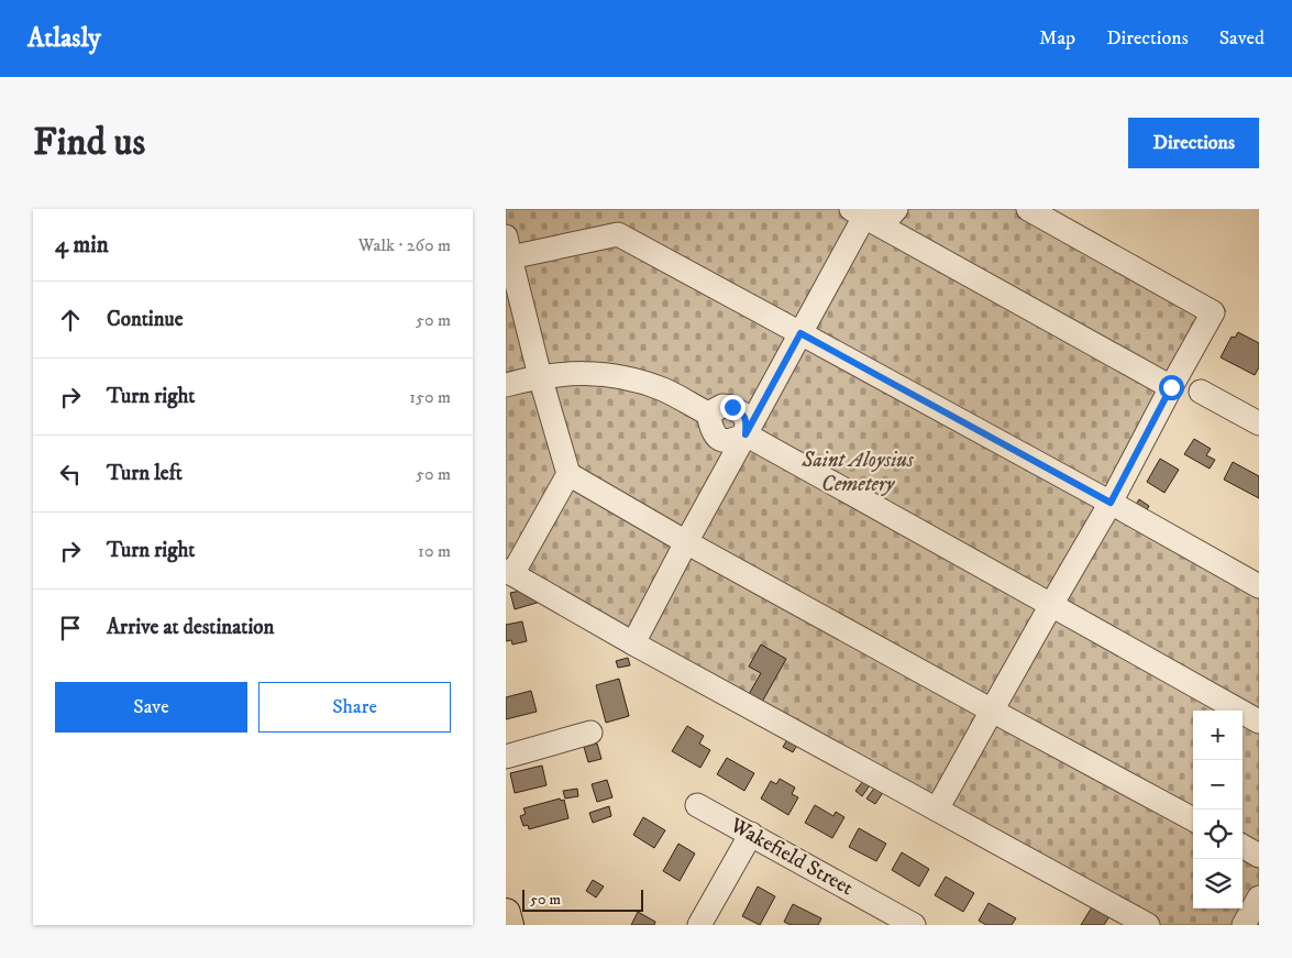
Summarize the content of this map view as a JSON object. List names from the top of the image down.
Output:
{
  "streets": {
    "street": ["Wakefield Street"]
  },
  "parks": ["Saint Aloysius Cemetery"],
  "scale_bar": "50 m",
  "page": {
    "header": "Atlasly",
    "nav": ["Map", "Directions", "Saved"],
    "buttons": [
      "Directions",
      ["Save", "Share"]
    ],
    "title": "Find us",
    "heading": ["4 min", "Walk · 260 m"],
    "list": [
      ["Continue", "50 m"],
      ["Turn right", "150 m"],
      ["Turn left", "50 m"],
      ["Turn right", "10 m"],
      "Arrive at destination"
    ],
    "map_buttons": ["+", "−"],
    "scale": "50 m"
  }
}
